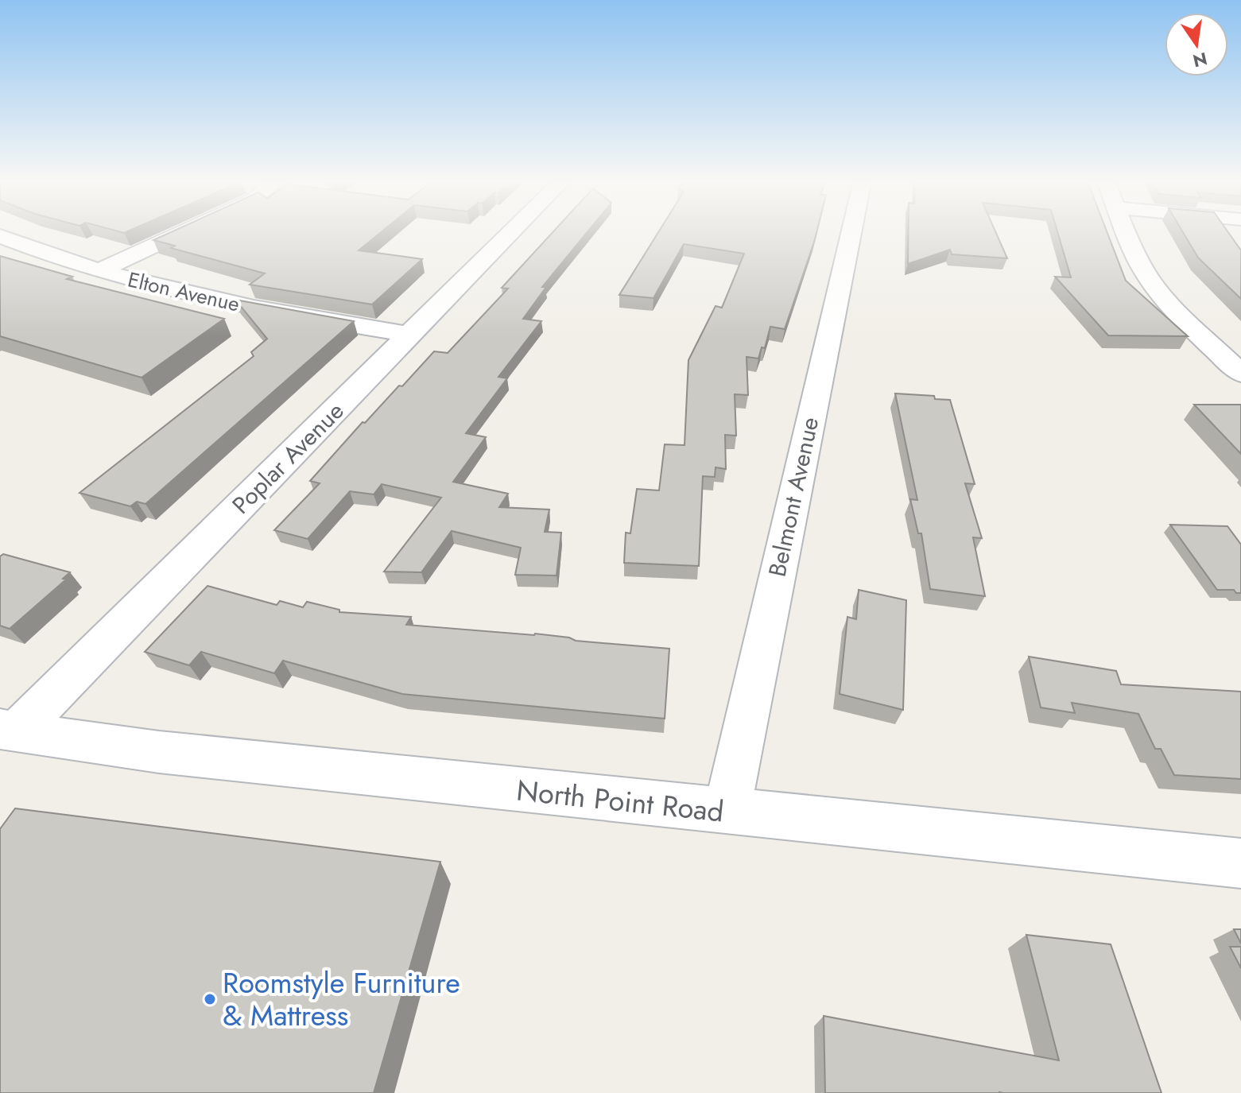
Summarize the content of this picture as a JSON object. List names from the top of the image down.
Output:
{
  "streets": {
    "street": [
      "Elton Avenue",
      "Poplar Avenue",
      "Belmont Avenue",
      "North Point Road"
    ]
  },
  "crossings": [
    ["Elton Avenue", "Poplar Avenue"],
    ["Poplar Avenue", "North Point Road"],
    ["Belmont Avenue", "North Point Road"]
  ],
  "places": ["Roomstyle Furniture & Mattress"],
  "north": "bottom"
}
